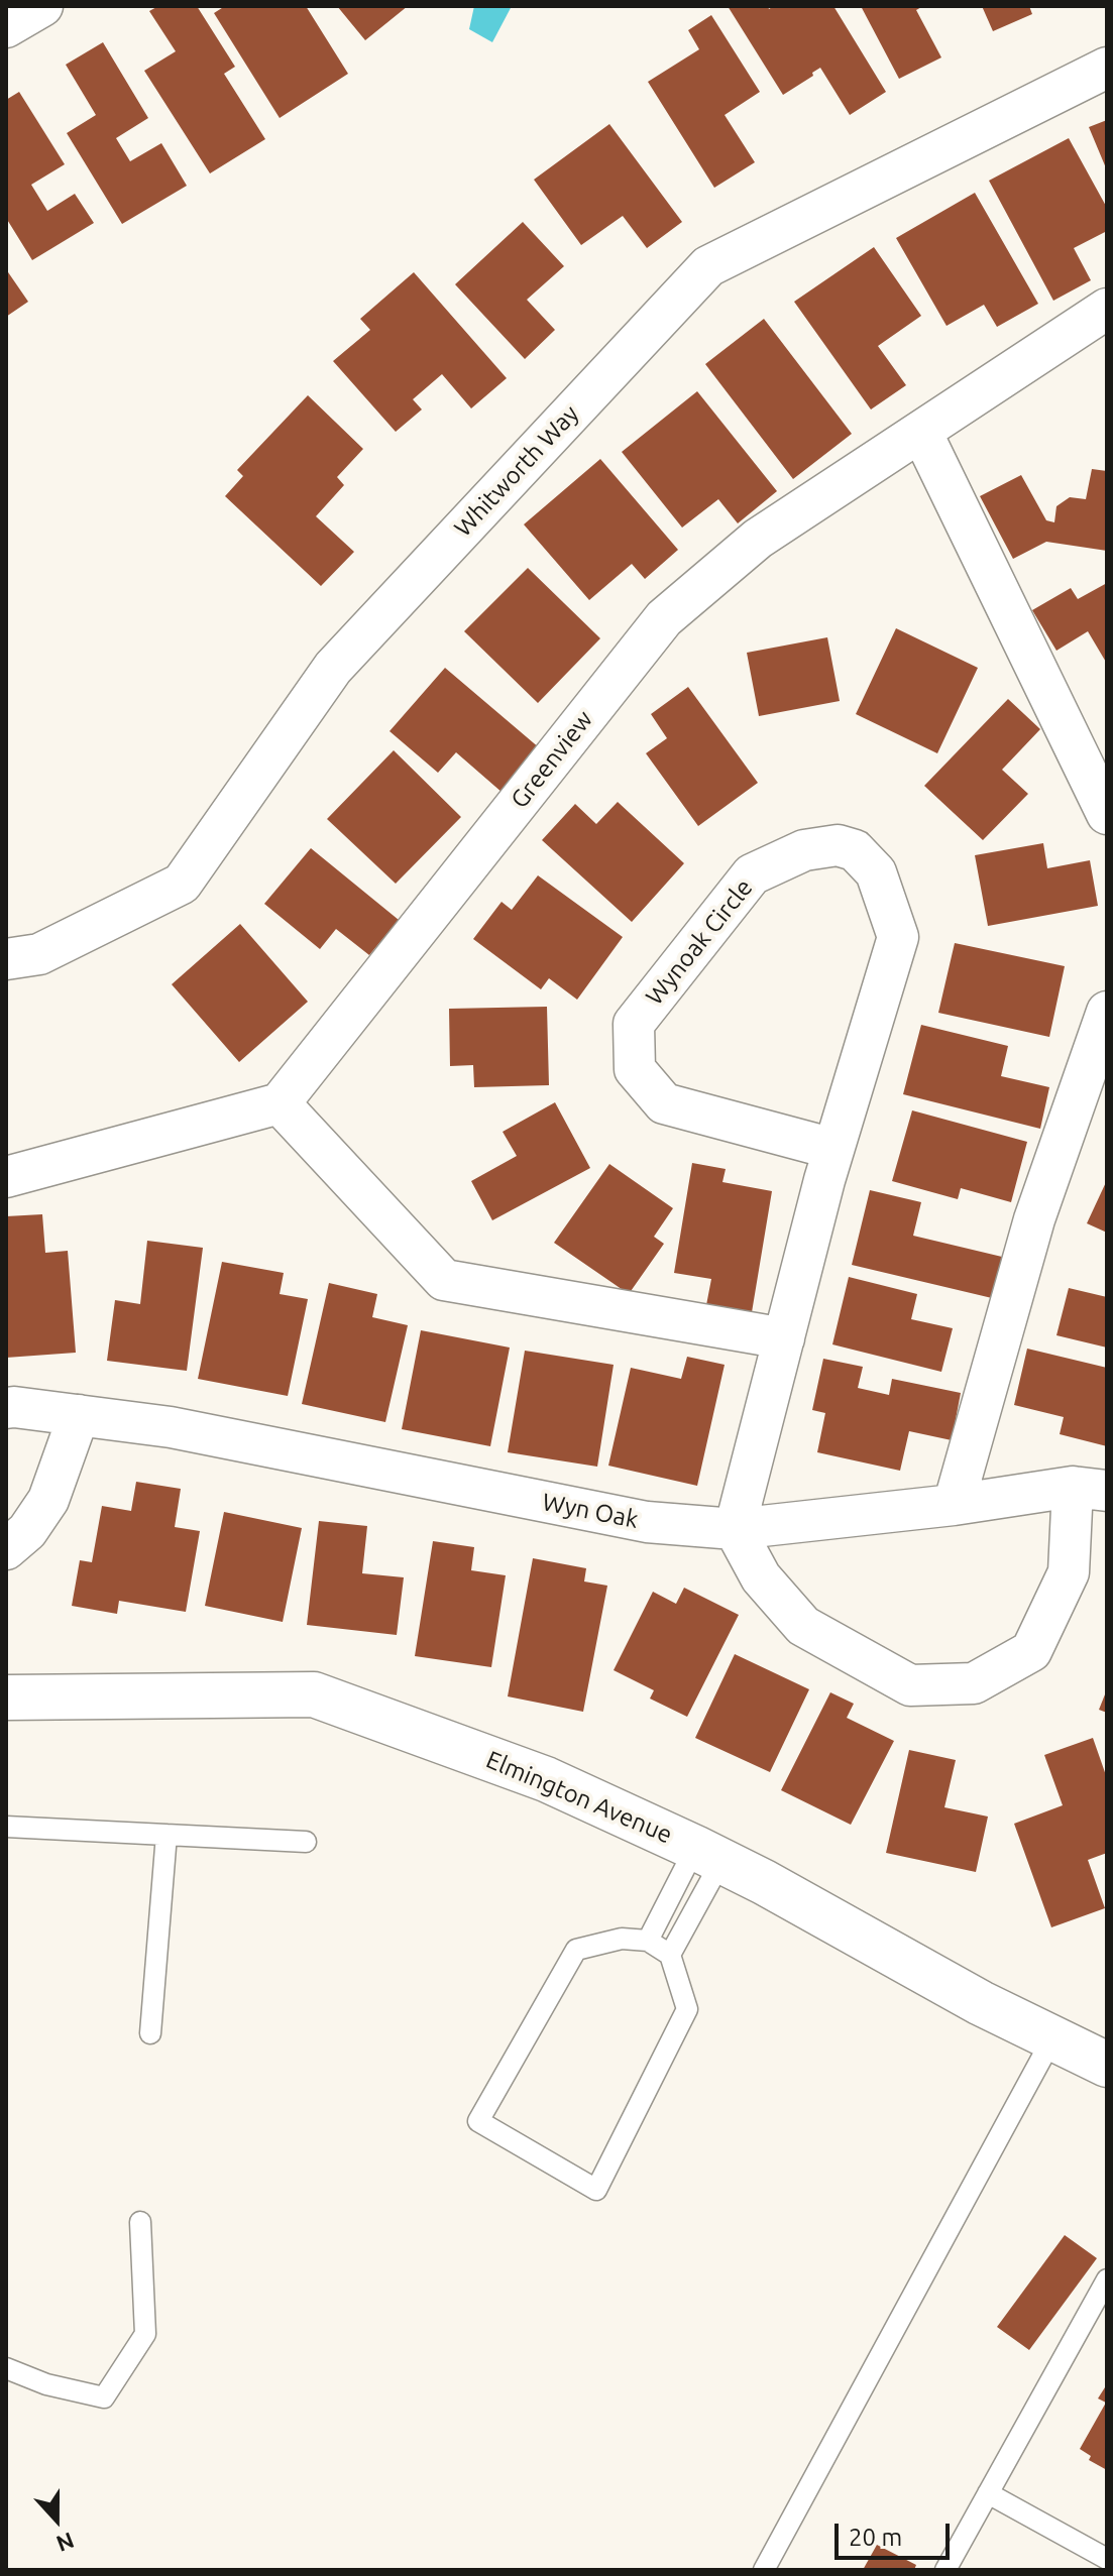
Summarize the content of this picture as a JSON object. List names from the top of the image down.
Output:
{
  "streets": {
    "street": [
      "Whitworth Way",
      "Greenview",
      "Wynoak Circle",
      "Wyn Oak",
      "Elmington Avenue"
    ]
  },
  "crossings": [
    ["Wynoak Circle", "Wyn Oak"]
  ],
  "scale_bar": "20 m",
  "north": "bottom"
}
